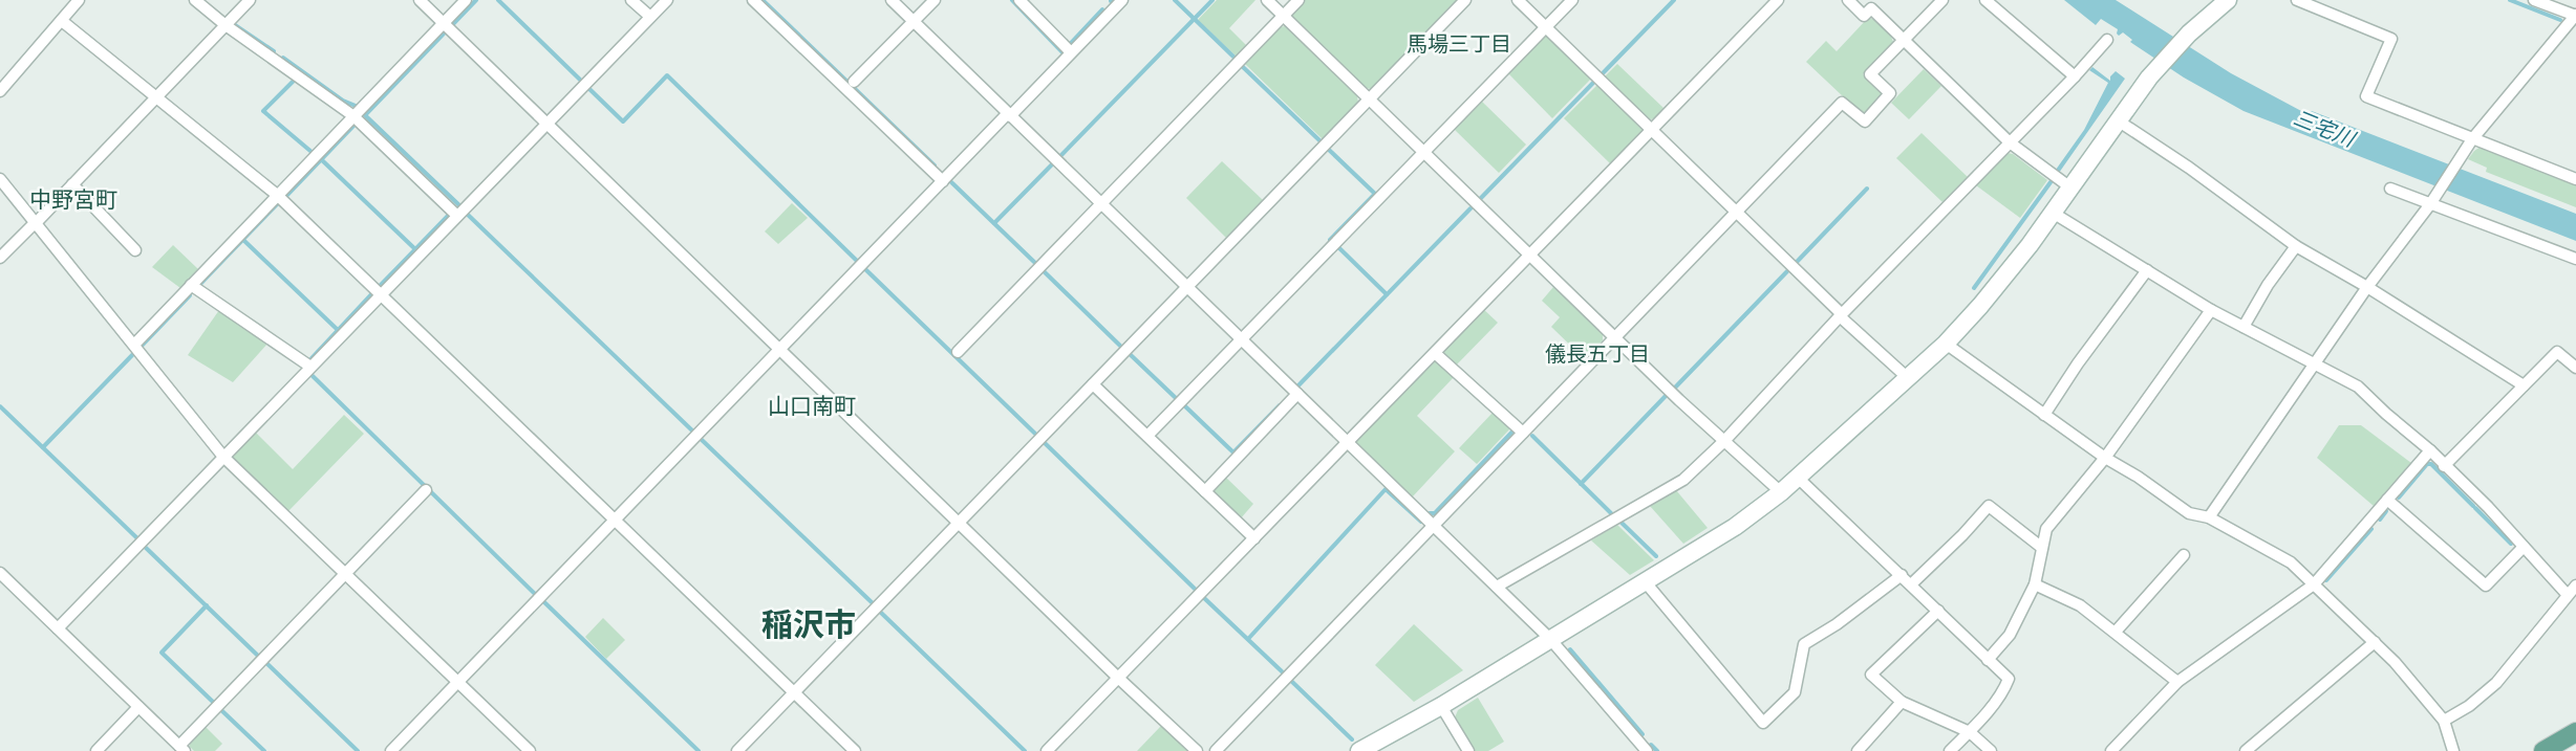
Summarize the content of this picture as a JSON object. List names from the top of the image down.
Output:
{
  "districts": [
    "馬場三丁目",
    "中野宮町",
    "儀長五丁目",
    "山口南町",
    "稲沢市"
  ],
  "water": ["三宅川"]
}
